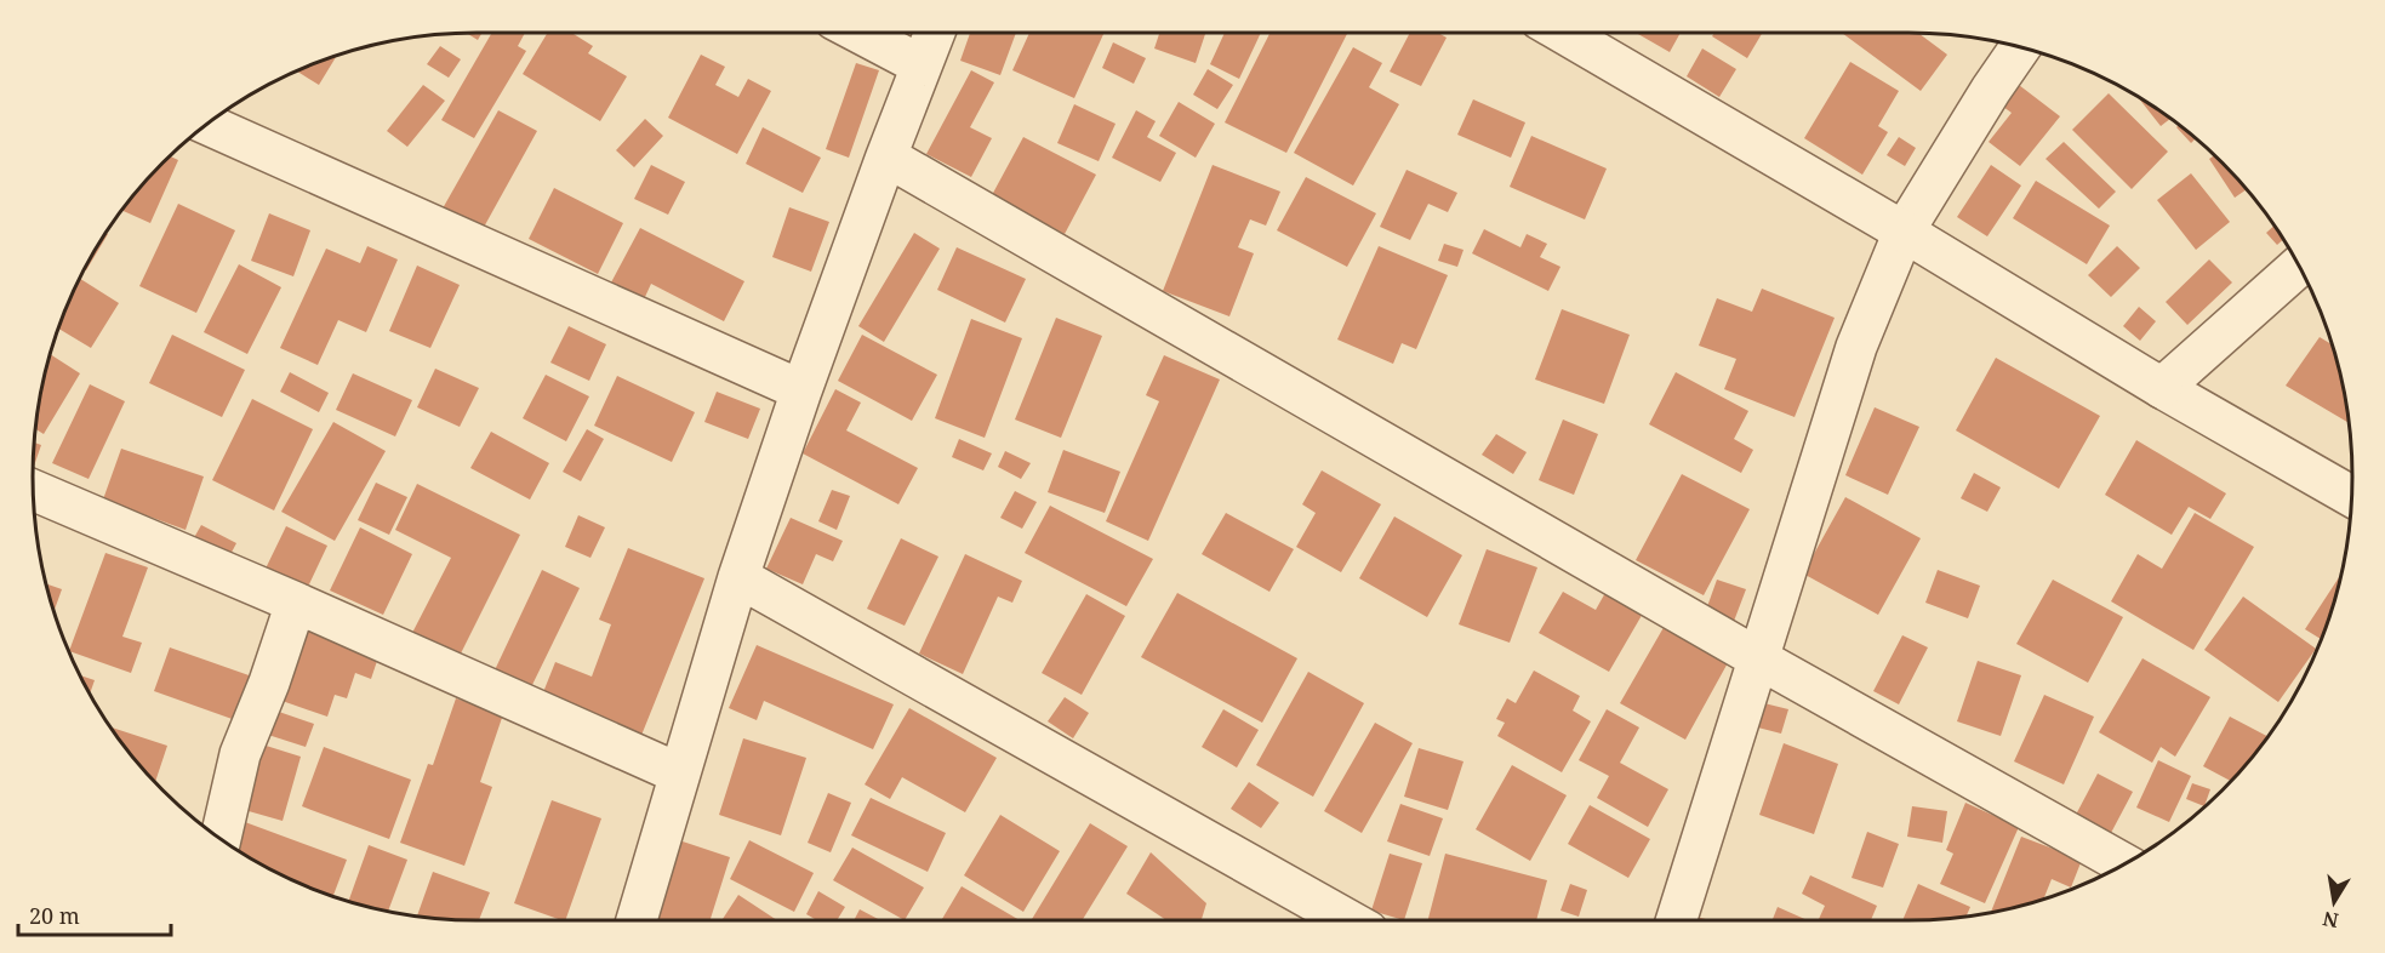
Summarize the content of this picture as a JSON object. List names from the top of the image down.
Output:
{
  "scale_bar": "20 m",
  "north": "bottom"
}
